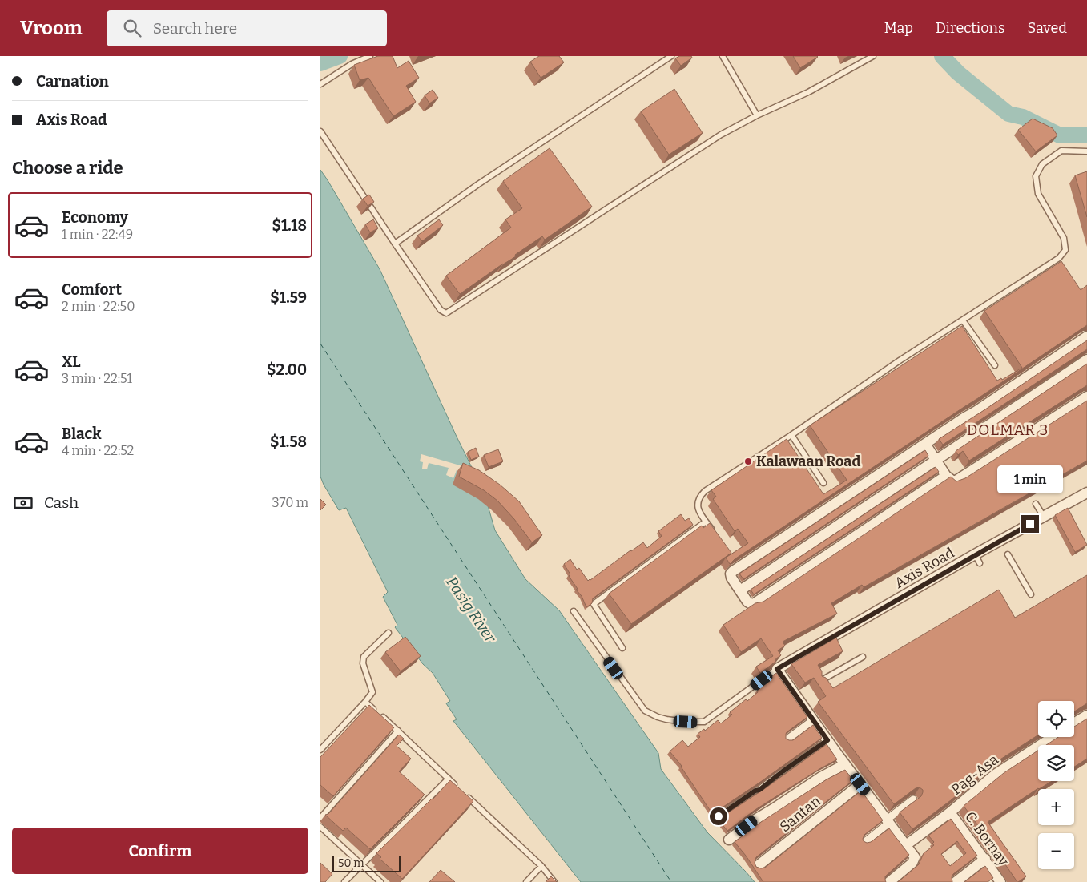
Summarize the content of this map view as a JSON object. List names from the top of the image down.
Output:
{
  "streets": {
    "street": [
      "Axis Road",
      "Pag-Asa",
      "Santan",
      "C. Bornay"
    ]
  },
  "crossings": [
    ["Pag-Asa", "C. Bornay"]
  ],
  "districts": ["DOLMAR 3"],
  "water": ["Pasig River"],
  "places": ["Kalawaan Road"],
  "scale_bar": "50 m",
  "page": {
    "header": "Vroom",
    "search": "Search here",
    "nav": ["Map", "Directions", "Saved"],
    "banner": ["Carnation", "Axis Road"],
    "heading": "Choose a ride",
    "list": [
      {
        "name": "Economy",
        "note": "1 min · 22:49",
        "value": "$1.18"
      },
      {
        "name": "Comfort",
        "note": "2 min · 22:50",
        "value": "$1.59"
      },
      {
        "name": "XL",
        "note": "3 min · 22:51",
        "value": "$2.00"
      },
      {
        "name": "Black",
        "note": "4 min · 22:52",
        "value": "$1.58"
      }
    ],
    "bubble": "1 min",
    "pay": ["Cash", "370 m"],
    "map_buttons": ["+", "−"],
    "buttons": "Confirm",
    "scale": "50 m"
  }
}
